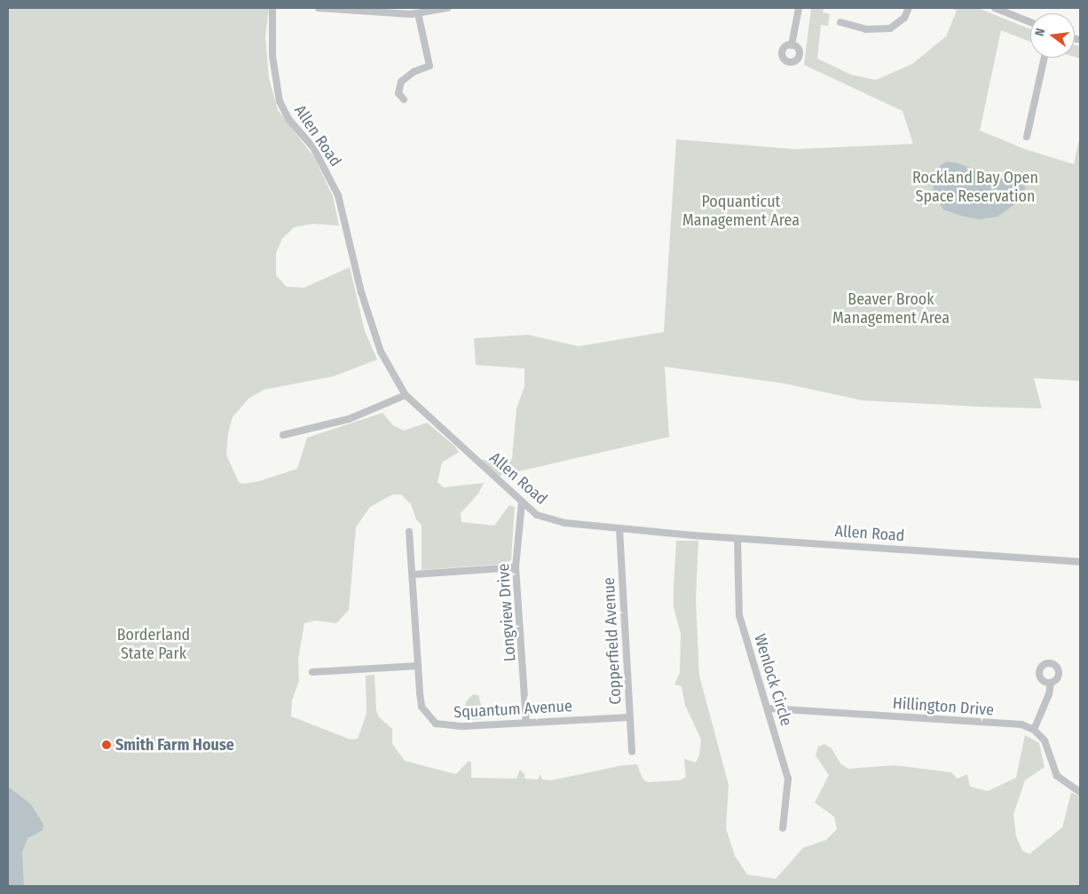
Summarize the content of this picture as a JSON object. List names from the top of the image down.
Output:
{
  "streets": {
    "street": [
      "Allen Road",
      "Longview Drive",
      "Copperfield Avenue",
      "Wenlock Circle",
      "Hillington Drive",
      "Squantum Avenue"
    ]
  },
  "crossings": [
    ["Allen Road", "Longview Drive"],
    ["Allen Road", "Copperfield Avenue"],
    ["Allen Road", "Wenlock Circle"],
    ["Longview Drive", "Squantum Avenue"],
    ["Copperfield Avenue", "Squantum Avenue"],
    ["Wenlock Circle", "Hillington Drive"]
  ],
  "parks": [
    "Rockland Bay Open Space Reservation",
    "Poquanticut Management Area",
    "Beaver Brook Management Area",
    "Borderland State Park"
  ],
  "places": ["Smith Farm House"],
  "north": "left"
}
